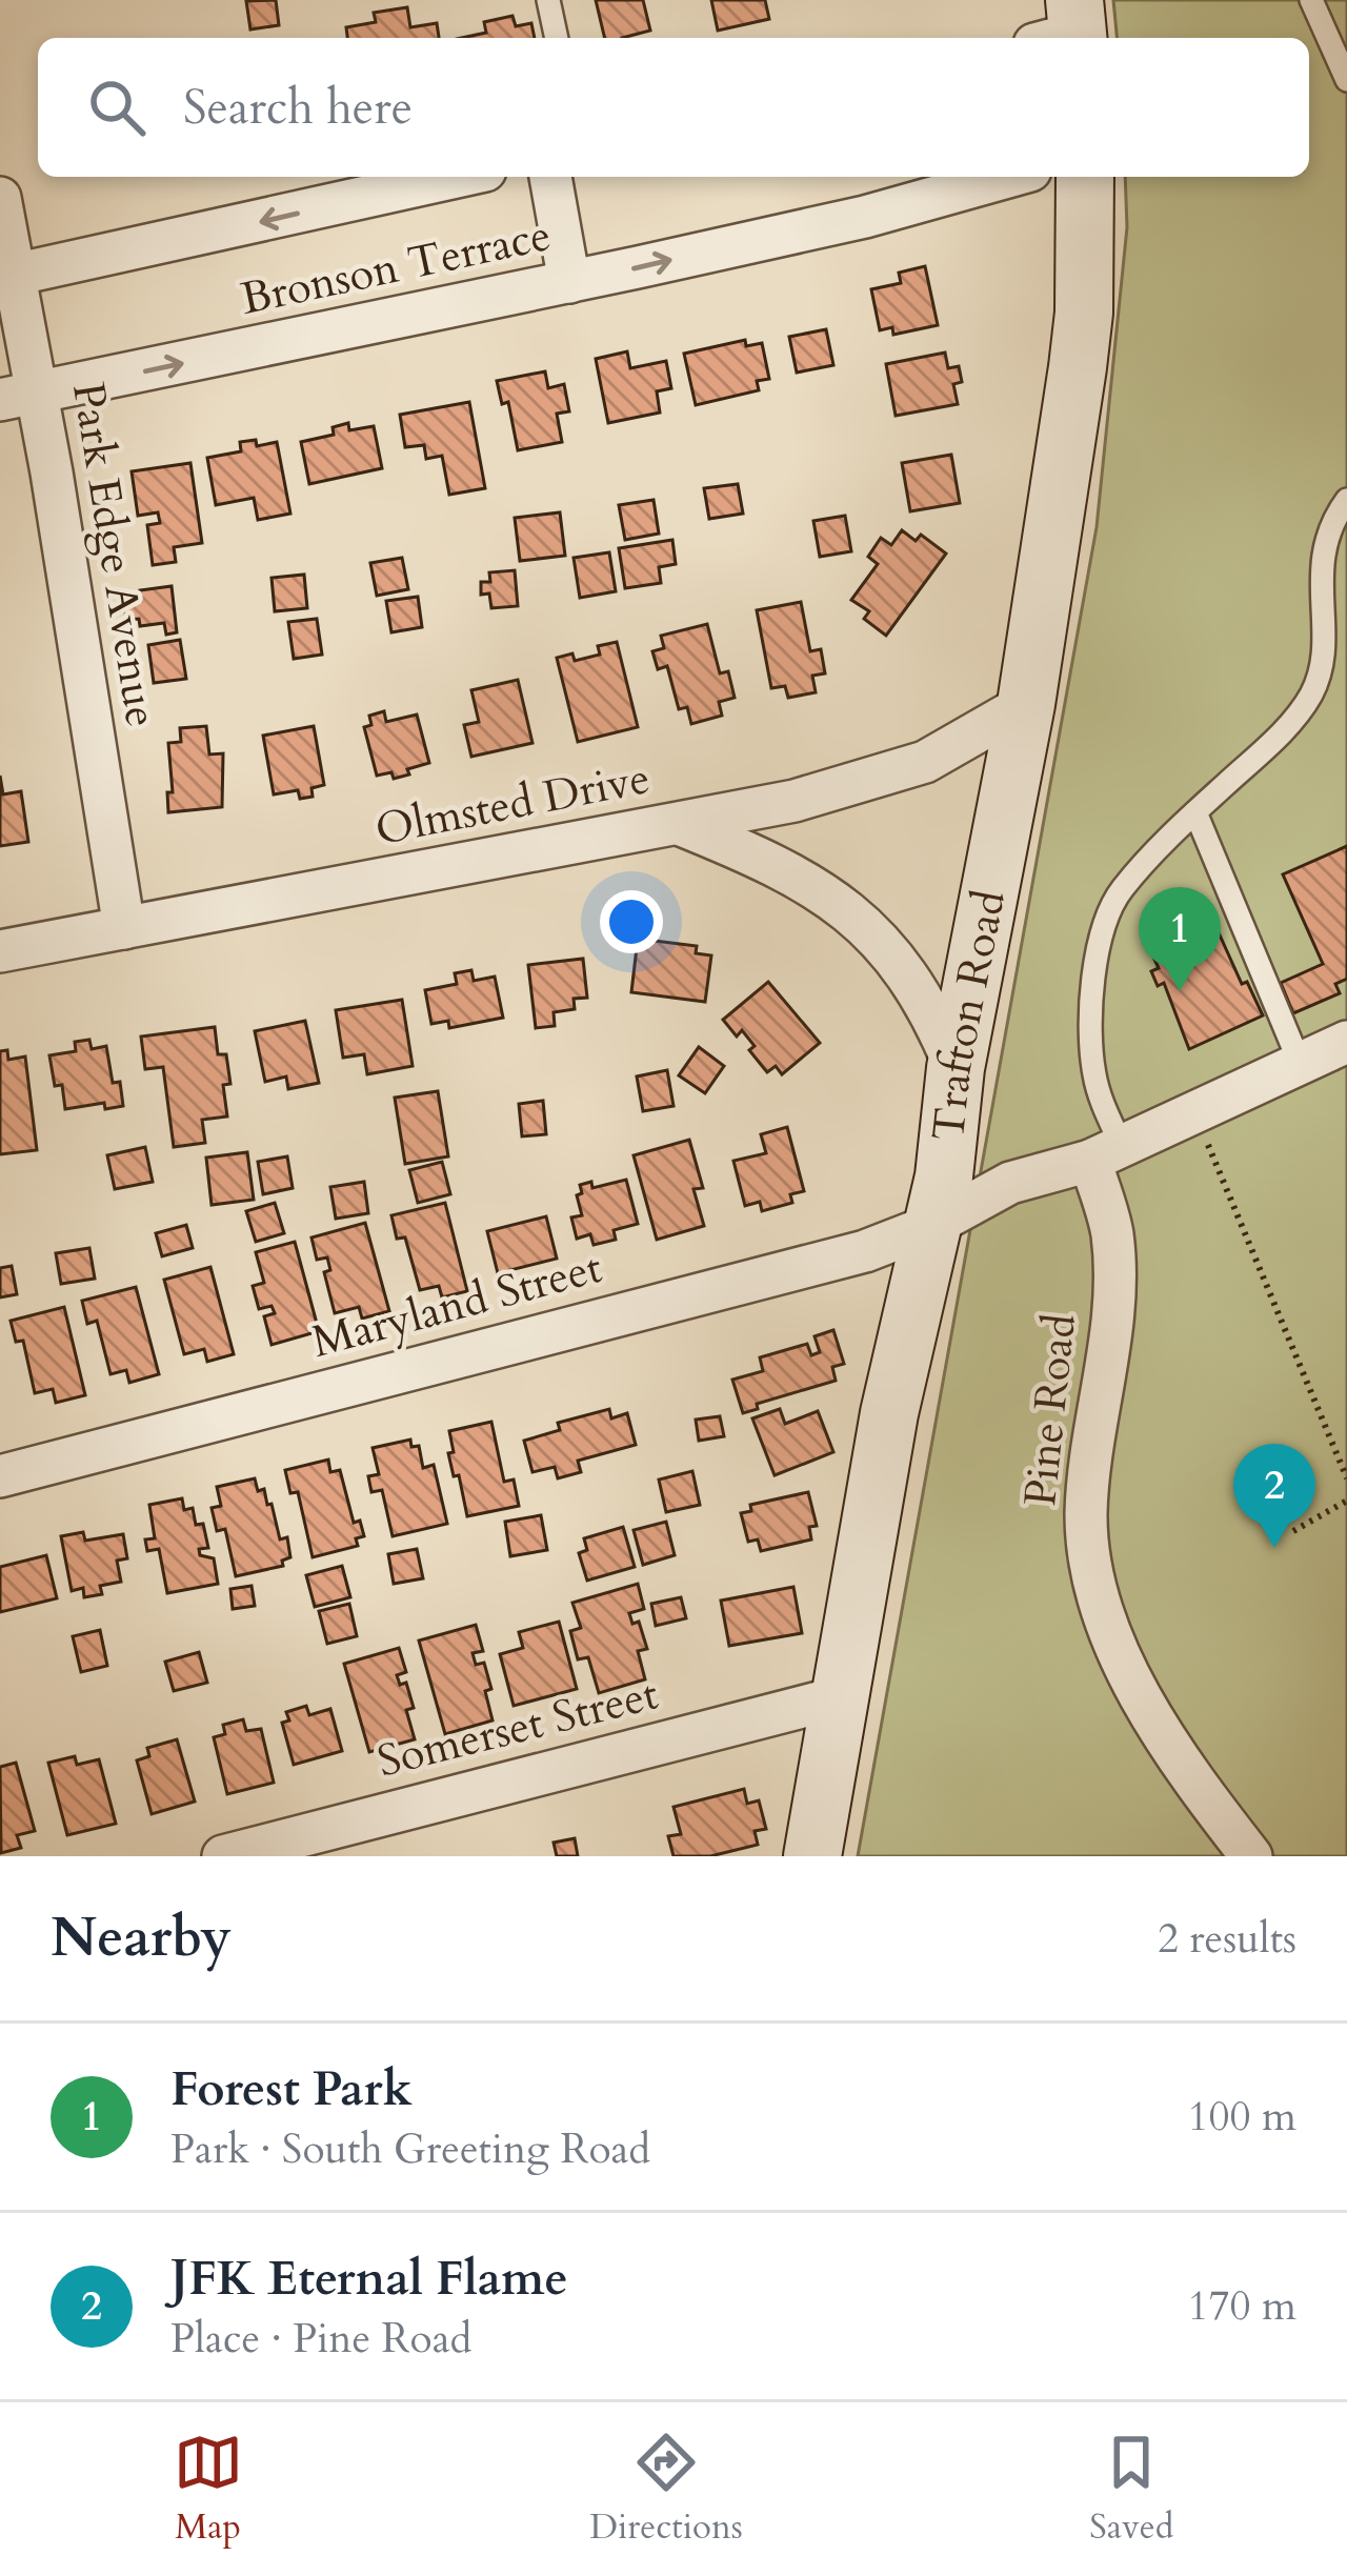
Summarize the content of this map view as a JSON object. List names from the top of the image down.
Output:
{
  "streets": {
    "street": [
      "Bronson Terrace",
      "Park Edge Avenue",
      "Olmsted Drive",
      "Trafton Road",
      "Maryland Street",
      "Pine Road",
      "Somerset Street"
    ]
  },
  "crossings": [
    ["Bronson Terrace", "Park Edge Avenue"],
    ["Park Edge Avenue", "Olmsted Drive"],
    ["Olmsted Drive", "Trafton Road"],
    ["Trafton Road", "Maryland Street"],
    ["Trafton Road", "Somerset Street"],
    ["Maryland Street", "Pine Road"]
  ],
  "page": {
    "search": "Search here",
    "pins": ["1", "2"],
    "heading": ["Nearby", "2 results"],
    "list": [
      {
        "mark": "1",
        "name": "Forest Park",
        "note": "Park · South Greeting Road",
        "value": "100 m"
      },
      {
        "mark": "2",
        "name": "JFK Eternal Flame",
        "note": "Place · Pine Road",
        "value": "170 m"
      }
    ],
    "nav": ["Map", "Directions", "Saved"]
  }
}
